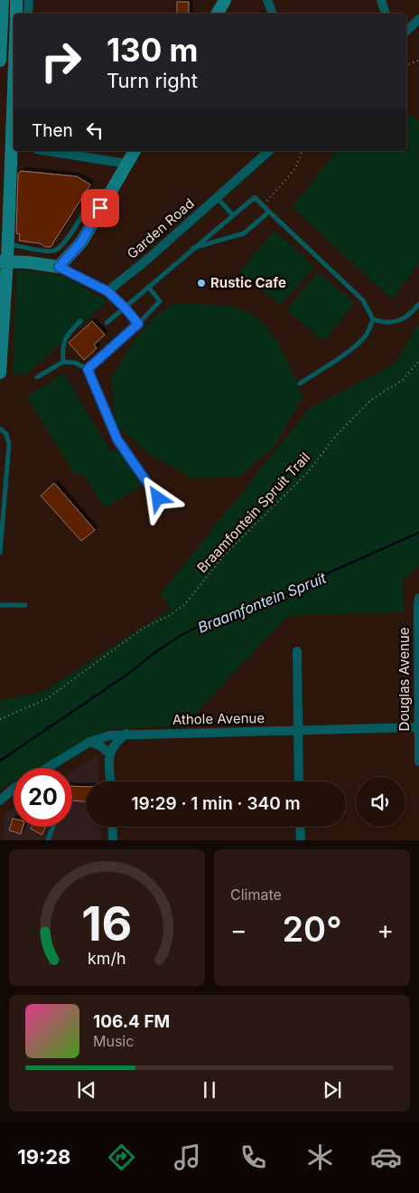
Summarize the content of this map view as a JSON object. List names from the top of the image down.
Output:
{
  "streets": {
    "street": ["Garden Road", "Douglas Avenue", "Athole Avenue"],
    "path": ["Braamfontein Spruit Trail"]
  },
  "crossings": [
    ["Douglas Avenue", "Athole Avenue"]
  ],
  "water": ["Braamfontein Spruit"],
  "places": ["Rustic Cafe"],
  "page": {
    "turn": ["130 m", "Turn right"],
    "then": "Then",
    "limit": "20",
    "trip": "19:29 · 1 min · 340 m",
    "tile": "Climate",
    "heat": ["−", "20°", "+"],
    "song": ["106.4 FM", "Music"],
    "tabs": "19:28",
    "gauge": ["16", "km/h"]
  }
}
